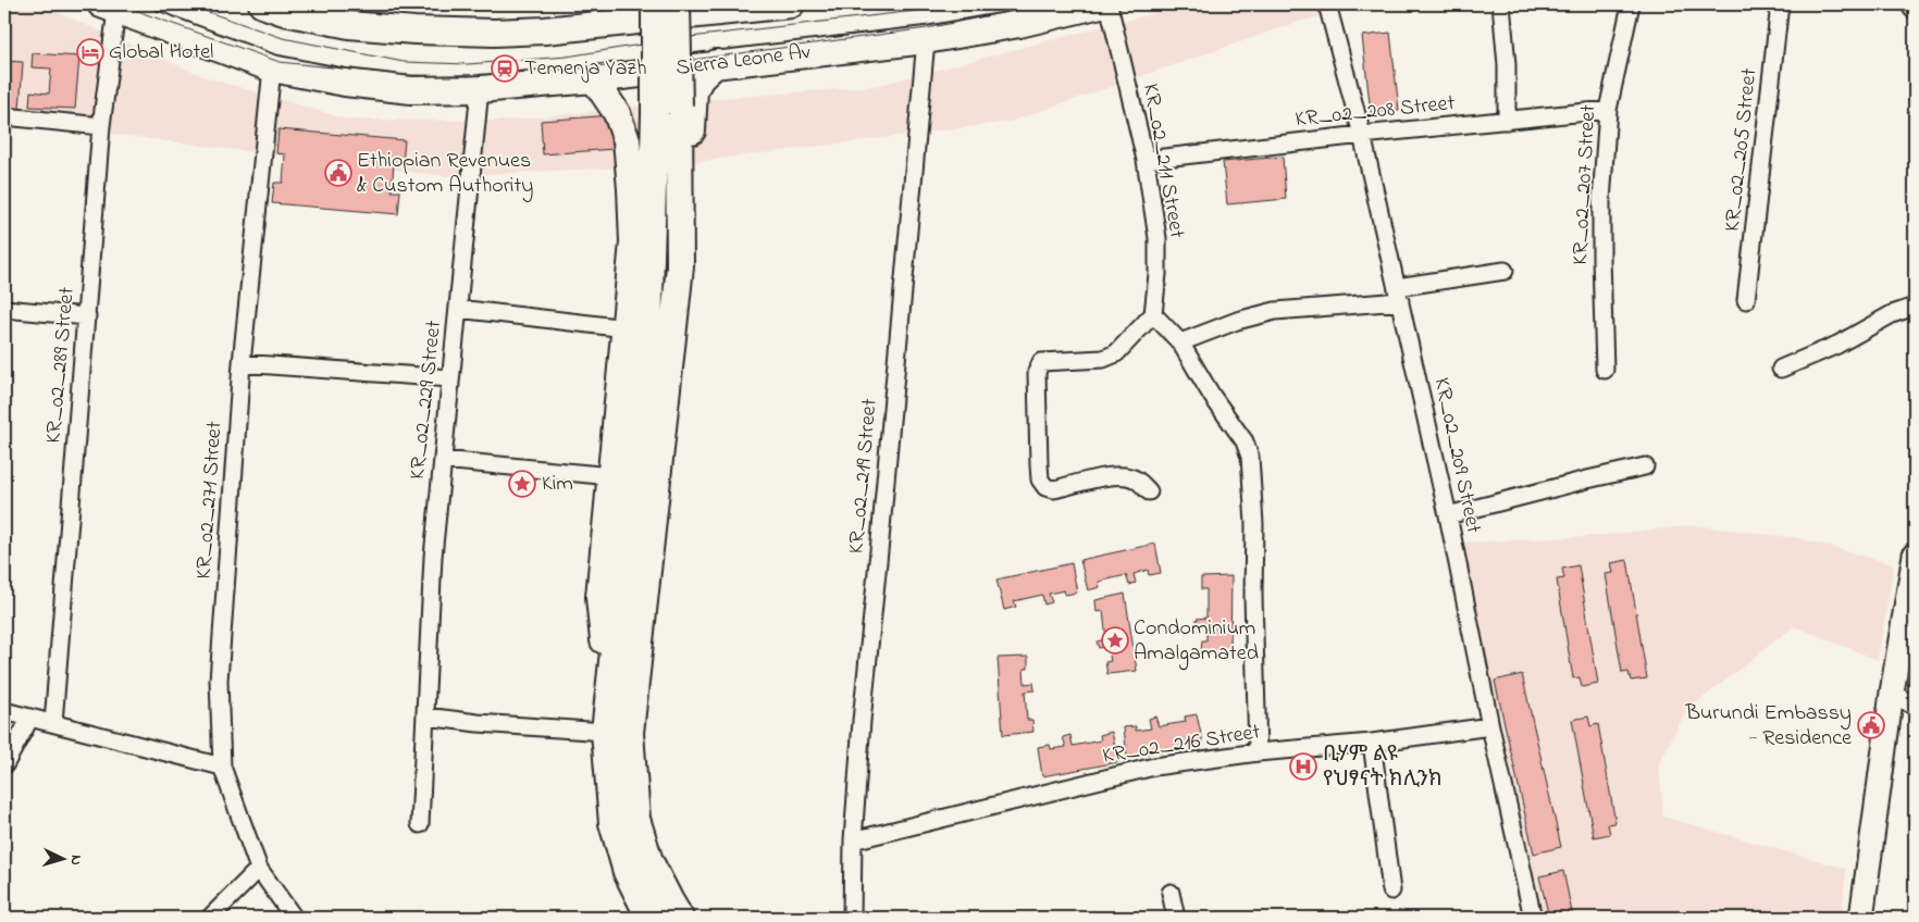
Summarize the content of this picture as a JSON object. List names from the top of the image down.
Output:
{
  "streets": {
    "main road": ["Sierra Leone Av"],
    "street": [
      "KR_02_208 Street",
      "KR_02_205 Street",
      "KR_02_211 Street",
      "KR_02_207 Street",
      "KR_02_289 Street",
      "KR_02_229 Street",
      "KR_02_209 Street",
      "KR_02_219 Street",
      "KR_02_271 Street",
      "KR_02_216 Street"
    ]
  },
  "crossings": [
    ["Sierra Leone Av", "KR_02_289 Street"],
    ["Sierra Leone Av", "KR_02_229 Street"],
    ["Sierra Leone Av", "KR_02_219 Street"],
    ["Sierra Leone Av", "KR_02_271 Street"],
    ["KR_02_208 Street", "KR_02_211 Street"],
    ["KR_02_208 Street", "KR_02_207 Street"],
    ["KR_02_208 Street", "KR_02_209 Street"],
    ["KR_02_209 Street", "KR_02_216 Street"],
    ["KR_02_219 Street", "KR_02_216 Street"]
  ],
  "places": {
    "hotel": ["Global Hotel"],
    "station": ["Temenja Yazh"],
    "public building": ["Ethiopian Revenues & Custom Authority", "Burundi Embassy - Residence"],
    "place": ["Kim", "Condominium Amalgamated"],
    "hospital": ["ቢሃም ልዩ የህፃናት ክሊንክ"]
  },
  "north": "right"
}
